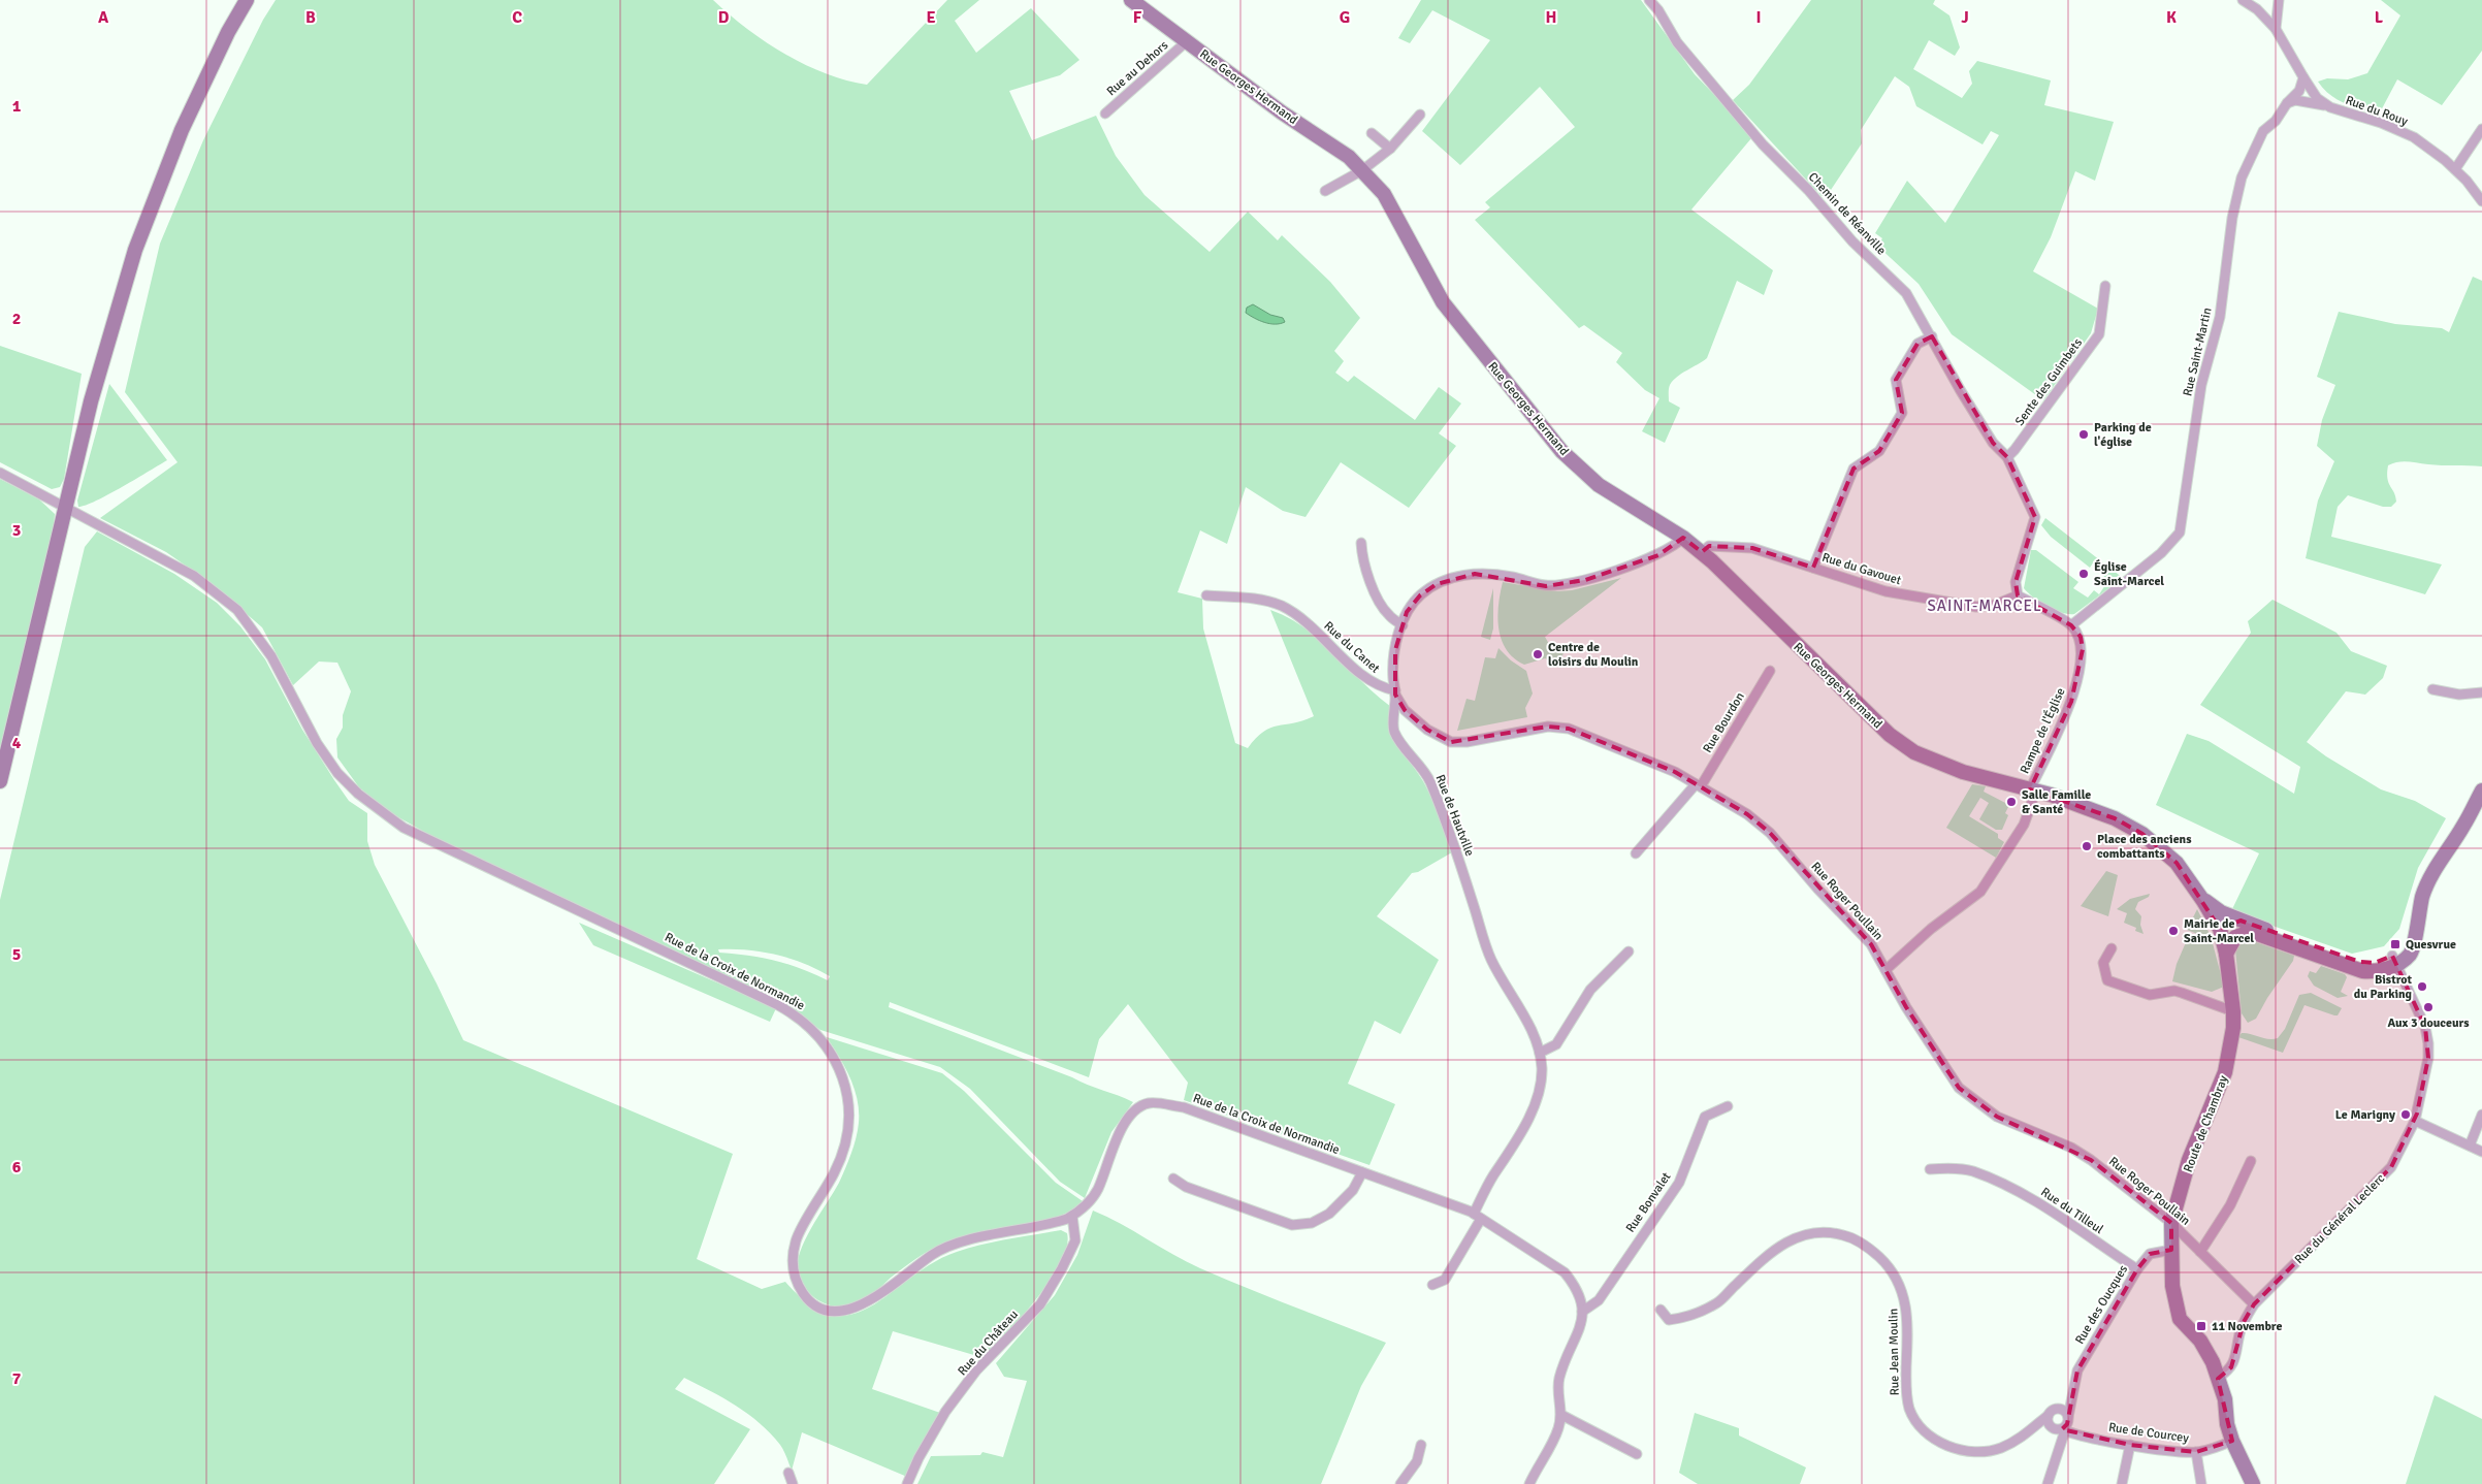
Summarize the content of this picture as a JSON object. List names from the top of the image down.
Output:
{
  "streets": {
    "street": [
      "Rue au Dehors",
      "Rue Georges Hermand",
      "Rue du Rouy",
      "Chemin de Réanville",
      "Rue Saint-Martin",
      "Sente des Guimbets",
      "Rue du Gavouet",
      "Rue du Canet",
      "Rue Bourdon",
      "Rampe de l'Église",
      "Rue de Hautville",
      "Rue Roger Poullain",
      "Rue de la Croix de Normandie",
      "Route de Chambray",
      "Rue Bonvalet",
      "Rue du Tilleul",
      "Rue du Général Leclerc",
      "Rue des Oucques",
      "Rue du Château",
      "Rue Jean Moulin",
      "Rue de Courcey"
    ]
  },
  "crossings": [
    ["Rue au Dehors", "Rue Georges Hermand"],
    ["Rue Georges Hermand", "Rue du Gavouet"],
    ["Rue Georges Hermand", "Rampe de l'Église"],
    ["Rue Georges Hermand", "Rue de Hautville"],
    ["Rue du Rouy", "Rue Saint-Martin"],
    ["Chemin de Réanville", "Sente des Guimbets"],
    ["Chemin de Réanville", "Rue du Gavouet"],
    ["Rue Saint-Martin", "Rampe de l'Église"],
    ["Rue du Canet", "Rue de Hautville"],
    ["Rue du Canet", "Rue Roger Poullain"],
    ["Rue Bourdon", "Rue Roger Poullain"],
    ["Rue de Hautville", "Rue Roger Poullain"],
    ["Rue de Hautville", "Rue de la Croix de Normandie"],
    ["Rue Roger Poullain", "Route de Chambray"],
    ["Rue Roger Poullain", "Rue du Général Leclerc"],
    ["Rue de la Croix de Normandie", "Rue Bonvalet"],
    ["Rue de la Croix de Normandie", "Rue du Château"],
    ["Route de Chambray", "Rue du Général Leclerc"],
    ["Route de Chambray", "Rue des Oucques"],
    ["Route de Chambray", "Rue de Courcey"],
    ["Rue du Tilleul", "Rue des Oucques"],
    ["Rue des Oucques", "Rue Jean Moulin"],
    ["Rue des Oucques", "Rue de Courcey"],
    ["Rue Jean Moulin", "Rue de Courcey"]
  ],
  "districts": ["SAINT-MARCEL"],
  "places": {
    "other": [
      "Parking de l'église",
      "Église Saint-Marcel",
      "Centre de loisirs du Moulin",
      "Salle Famille & Santé",
      "Place des anciens combattants",
      "Mairie de Saint-Marcel",
      "Bistrot du Parking",
      "Aux 3 douceurs",
      "Le Marigny"
    ],
    "transit": ["Quesvrue", "11 Novembre"]
  },
  "grid": {
    "columns": [
      "A",
      "B",
      "C",
      "D",
      "E",
      "F",
      "G",
      "H",
      "I",
      "J",
      "K",
      "L"
    ],
    "rows": [
      "1",
      "2",
      "3",
      "4",
      "5",
      "6",
      "7"
    ]
  }
}
